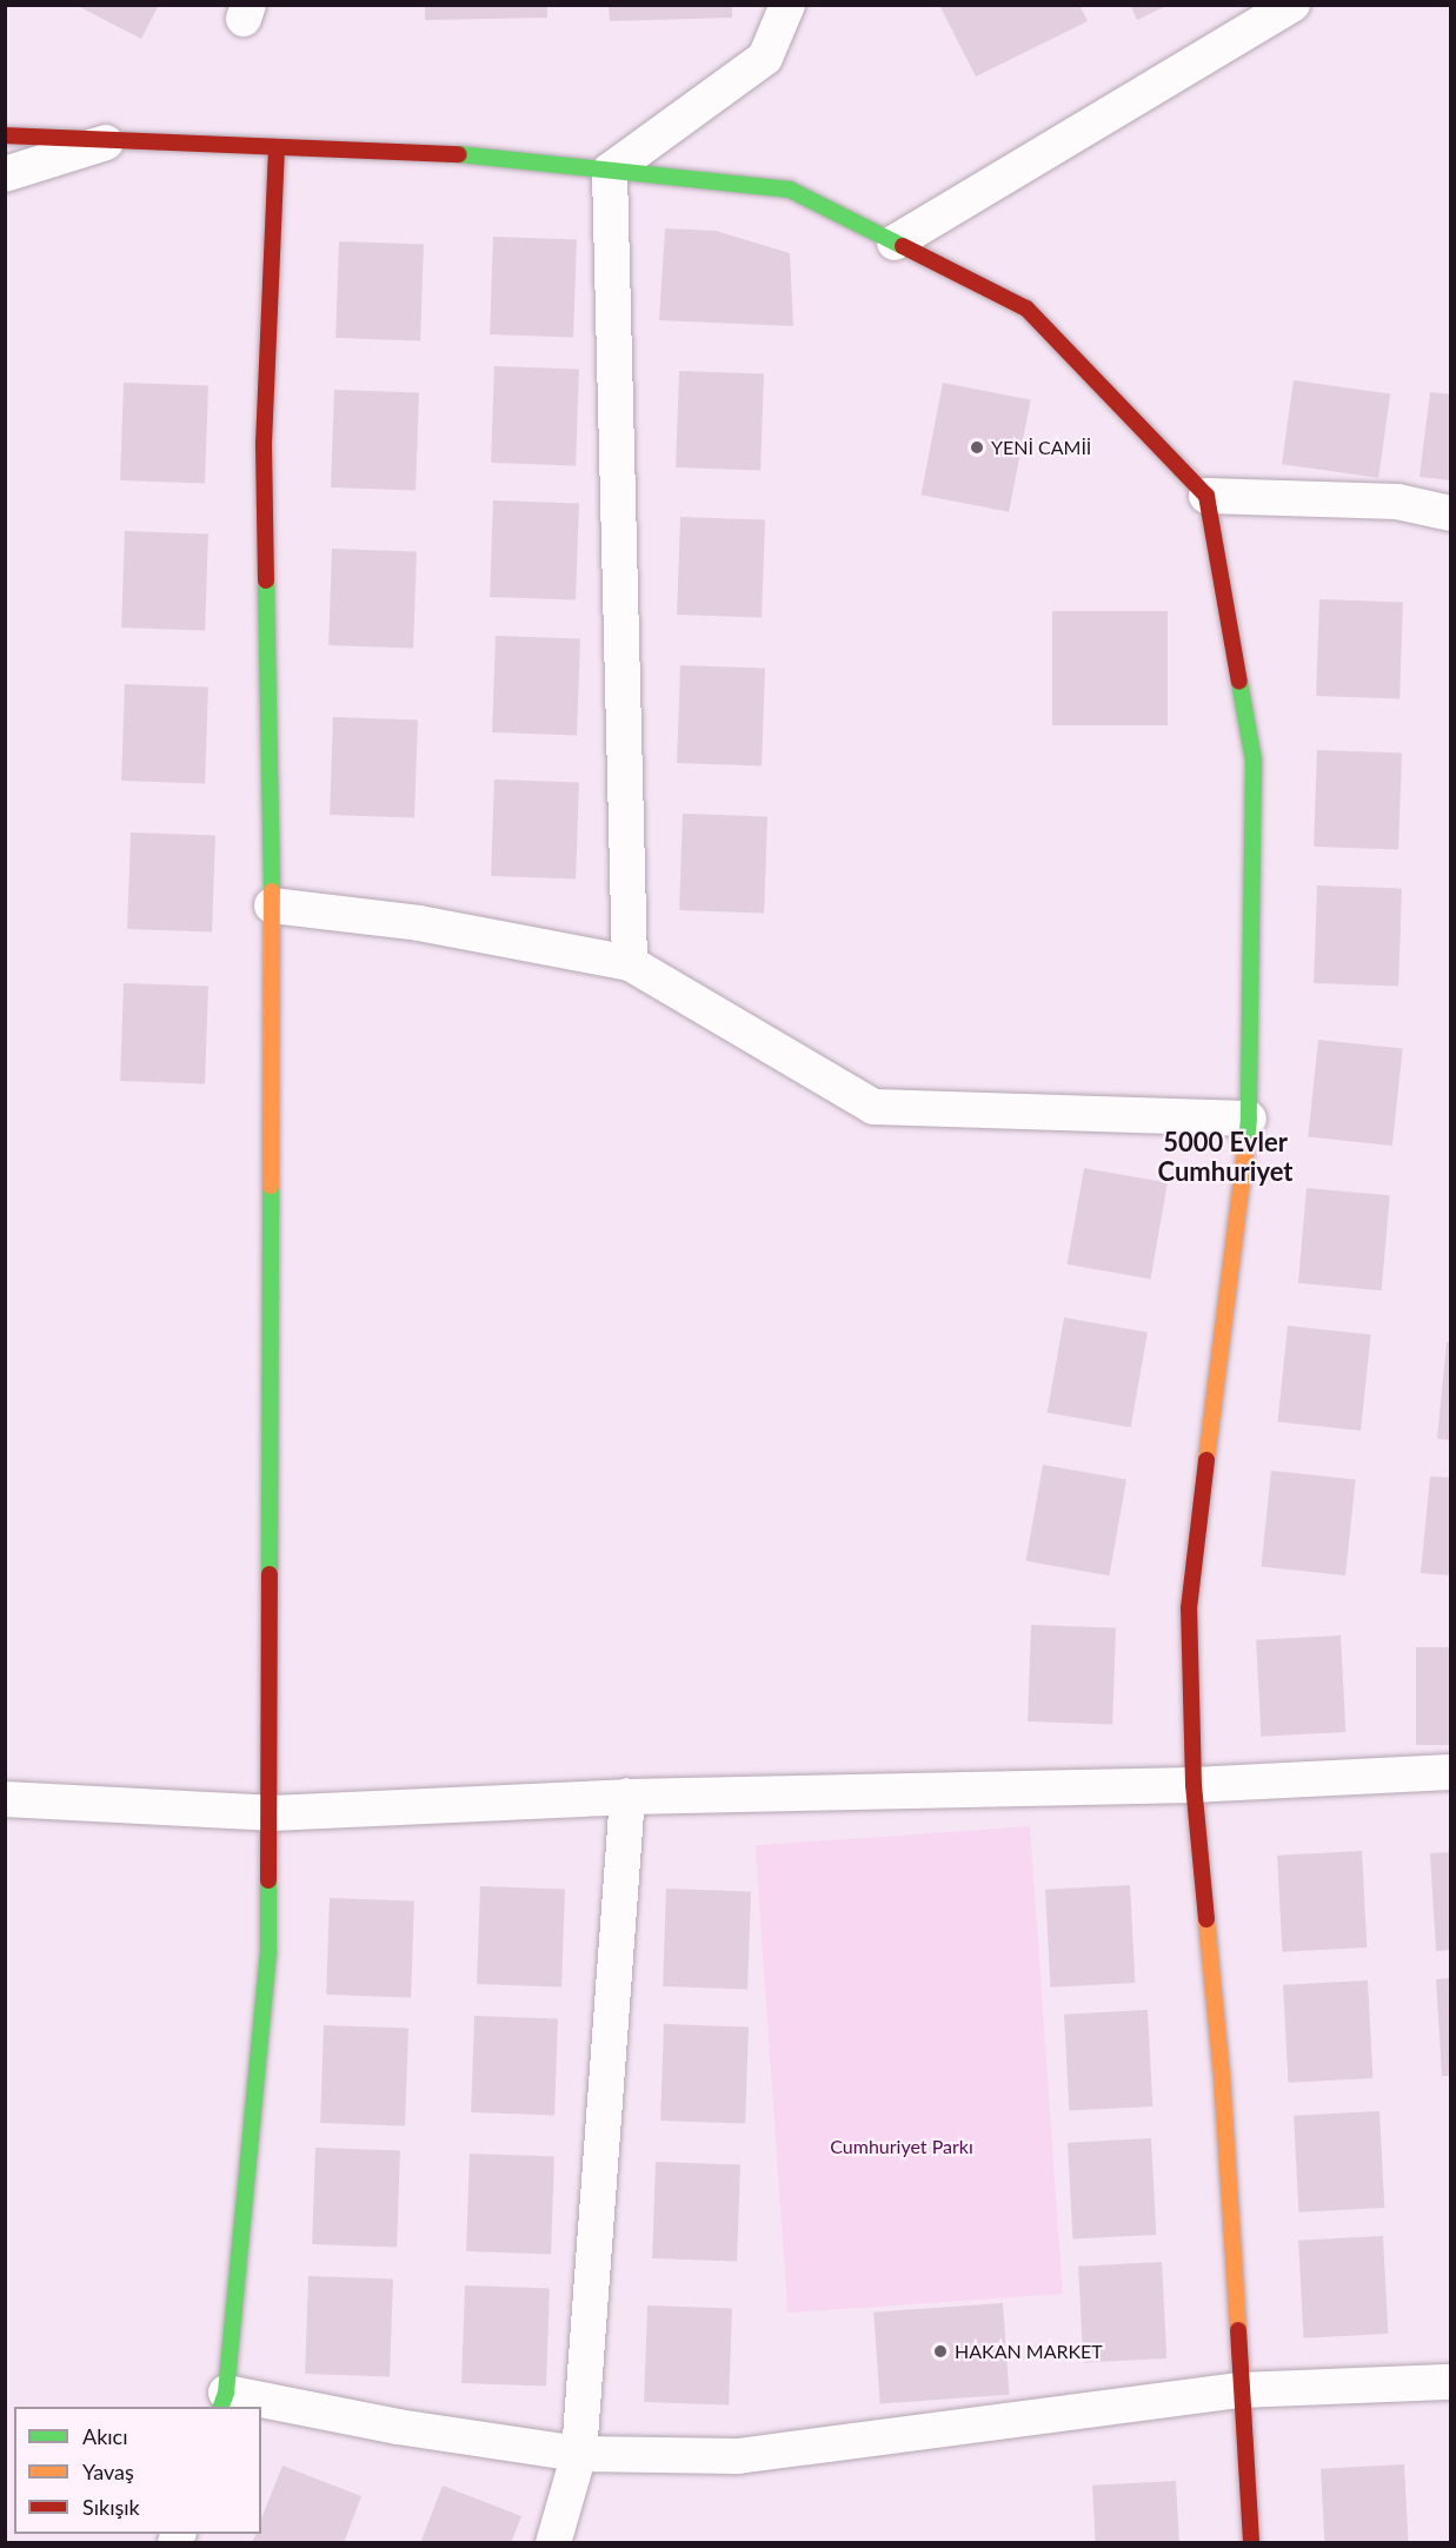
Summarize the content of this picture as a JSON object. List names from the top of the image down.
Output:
{
  "districts": ["5000 Evler Cumhuriyet"],
  "parks": ["Cumhuriyet Parkı"],
  "places": ["YENİ CAMİİ", "HAKAN MARKET"],
  "legend": ["Akıcı", "Yavaş", "Sıkışık"]
}
